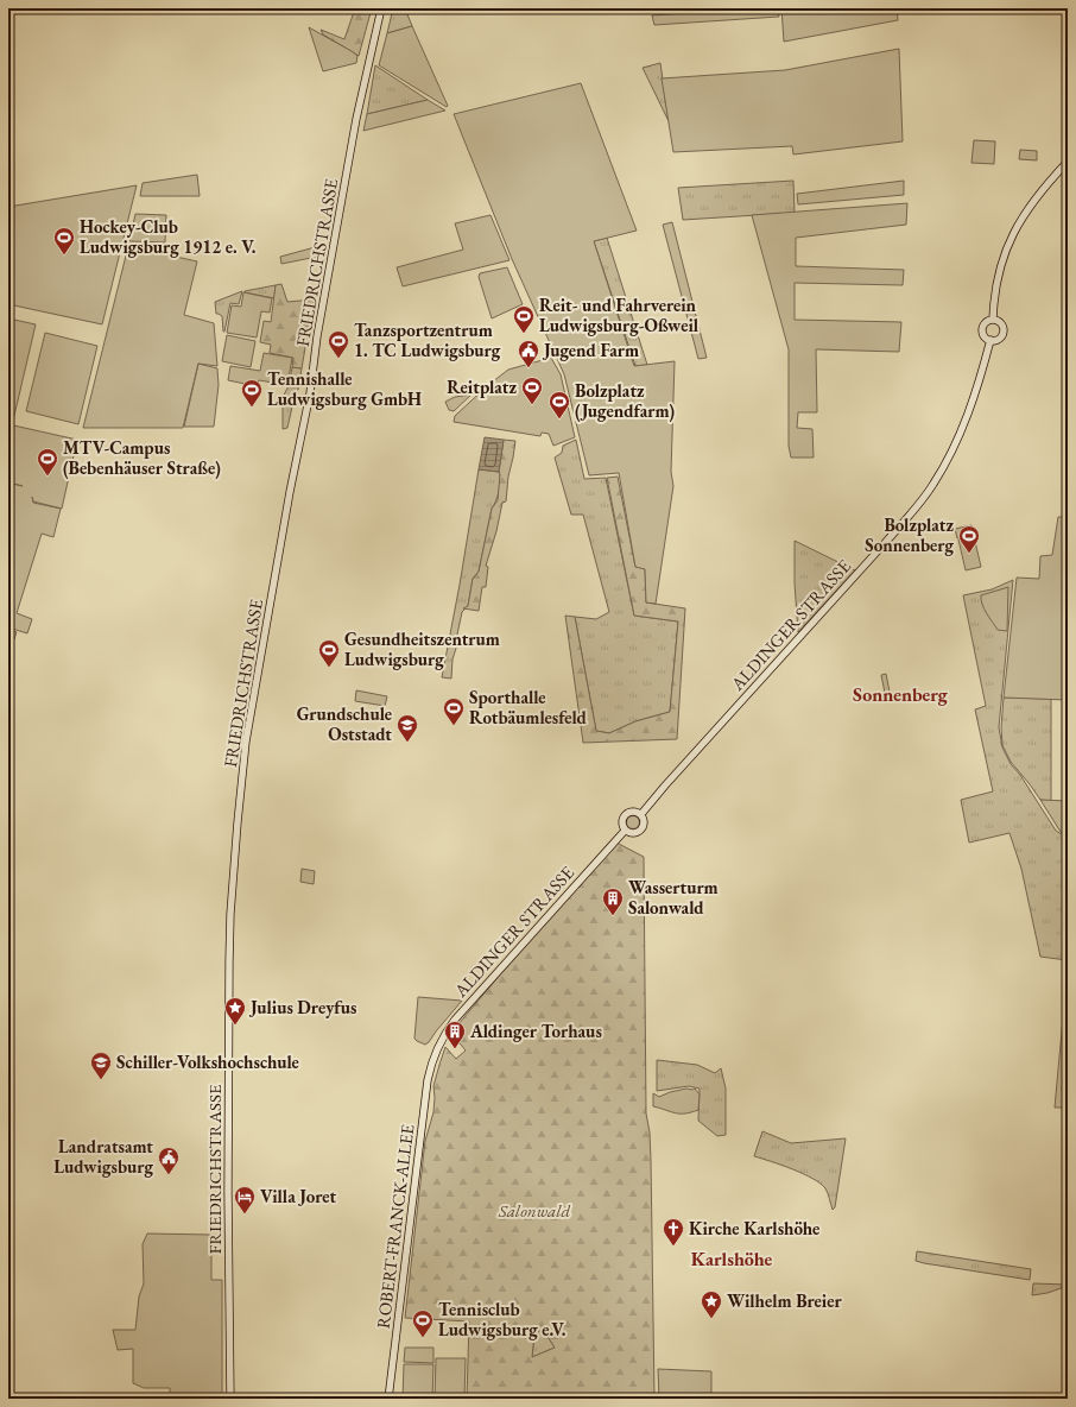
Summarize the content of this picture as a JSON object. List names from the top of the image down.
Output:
{
  "streets": {
    "main road": ["FRIEDRICHSTRASSE", "ALDINGER STRASSE", "ROBERT-FRANCK-ALLEE"]
  },
  "crossings": [
    ["ALDINGER STRASSE", "ROBERT-FRANCK-ALLEE"]
  ],
  "districts": ["Sonnenberg", "Karlshöhe"],
  "parks": ["Salonwald"],
  "places": {
    "sports": [
      "Hockey-Club Ludwigsburg 1912 e. V.",
      "Reit- und Fahrverein Ludwigsburg-Oßweil",
      "Tanzsportzentrum 1. TC Ludwigsburg",
      "Reitplatz",
      "Tennishalle Ludwigsburg GmbH",
      "Bolzplatz (Jugendfarm)",
      "MTV-Campus (Bebenhäuser Straße)",
      "Bolzplatz Sonnenberg",
      "Gesundheitszentrum Ludwigsburg",
      "Sporthalle Rotbäumlesfeld",
      "Tennisclub Ludwigsburg e.V."
    ],
    "public building": ["Jugend Farm", "Landratsamt Ludwigsburg"],
    "school or university": ["Grundschule Oststadt", "Schiller-Volkshochschule"],
    "building": ["Wasserturm Salonwald", "Aldinger Torhaus"],
    "place": ["Julius Dreyfus", "Wilhelm Breier"],
    "hotel": ["Villa Joret"],
    "church": ["Kirche Karlshöhe"]
  }
}
